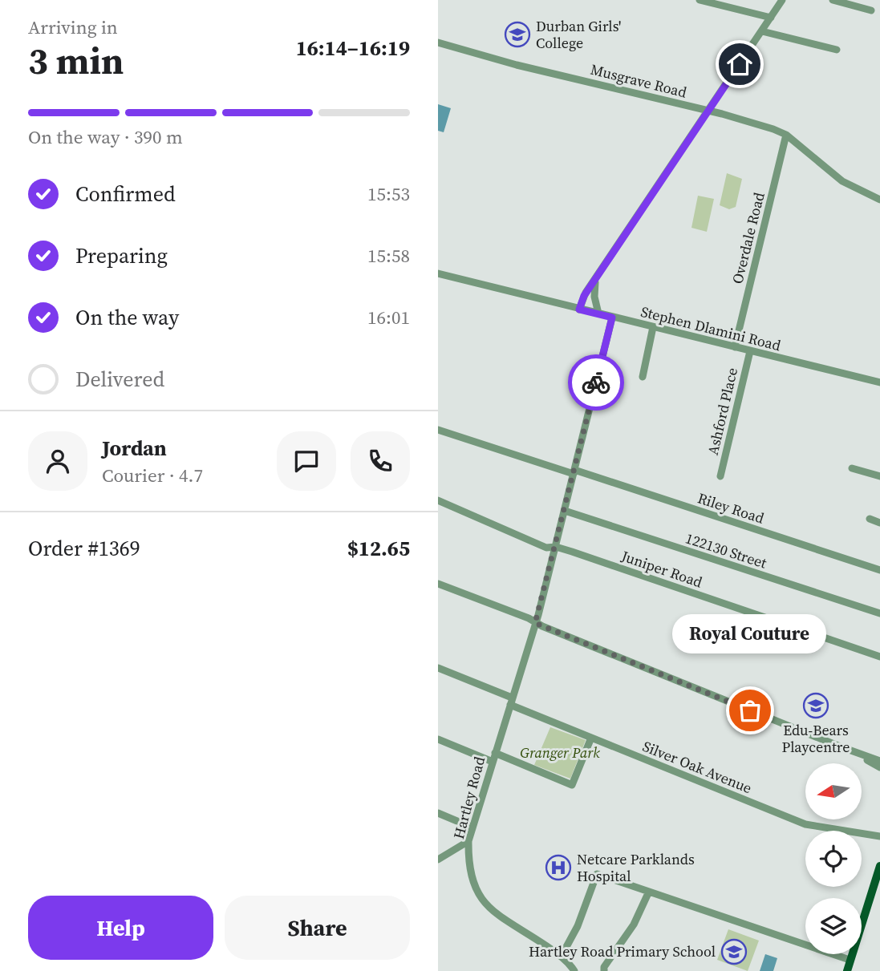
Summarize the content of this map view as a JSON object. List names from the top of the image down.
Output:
{
  "streets": {
    "street": [
      "Musgrave Road",
      "Overdale Road",
      "Stephen Dlamini Road",
      "Ashford Place",
      "Riley Road",
      "122130 Street",
      "Juniper Road",
      "Silver Oak Avenue",
      "Hartley Road"
    ]
  },
  "crossings": [
    ["Musgrave Road", "Overdale Road"],
    ["Overdale Road", "Stephen Dlamini Road"],
    ["Stephen Dlamini Road", "Ashford Place"],
    ["Stephen Dlamini Road", "Hartley Road"],
    ["Riley Road", "Hartley Road"],
    ["122130 Street", "Hartley Road"],
    ["Juniper Road", "Hartley Road"],
    ["Silver Oak Avenue", "Hartley Road"]
  ],
  "parks": ["Granger Park"],
  "places": {
    "school or university": ["Durban Girls' College", "Edu-Bears Playcentre", "Hartley Road Primary School"],
    "other": ["Royal Couture"],
    "hospital": ["Netcare Parklands Hospital"]
  },
  "north": "left",
  "page": {
    "heading": ["3 min", "Arriving in", "16:14–16:19"],
    "panel": [
      "Jordan",
      "Courier · 4.7",
      "Order #1369",
      "$12.65"
    ],
    "bar": "On the way · 390 m",
    "list": [
      ["Confirmed", "15:53"],
      ["Preparing", "15:58"],
      ["On the way", "16:01"],
      "Delivered"
    ],
    "bubble": "Royal Couture",
    "buttons": ["Help", "Share"]
  }
}
